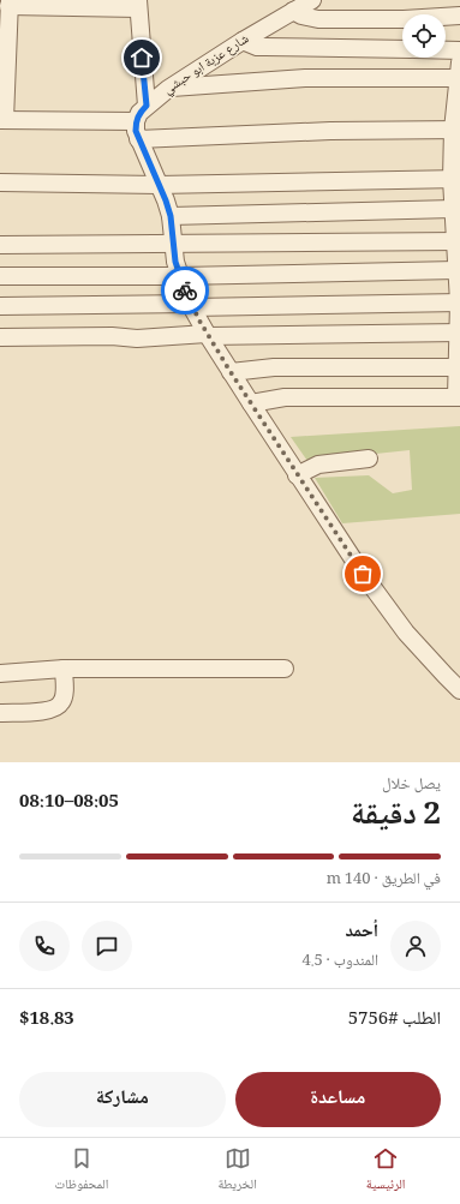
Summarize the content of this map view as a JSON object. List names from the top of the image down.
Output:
{
  "streets": {
    "street": ["شارع عزبة ابو حبشي"]
  },
  "page": {
    "heading": ["2 دقيقة", "يصل خلال", "08:05–08:10"],
    "panel": [
      "أحمد",
      "المندوب · 4.5",
      "الطلب #5756",
      "$18.83"
    ],
    "bar": "في الطريق · 140 m",
    "buttons": ["مساعدة", "مشاركة"],
    "tabs": ["الرئيسية", "الخريطة", "المحفوظات"]
  }
}
